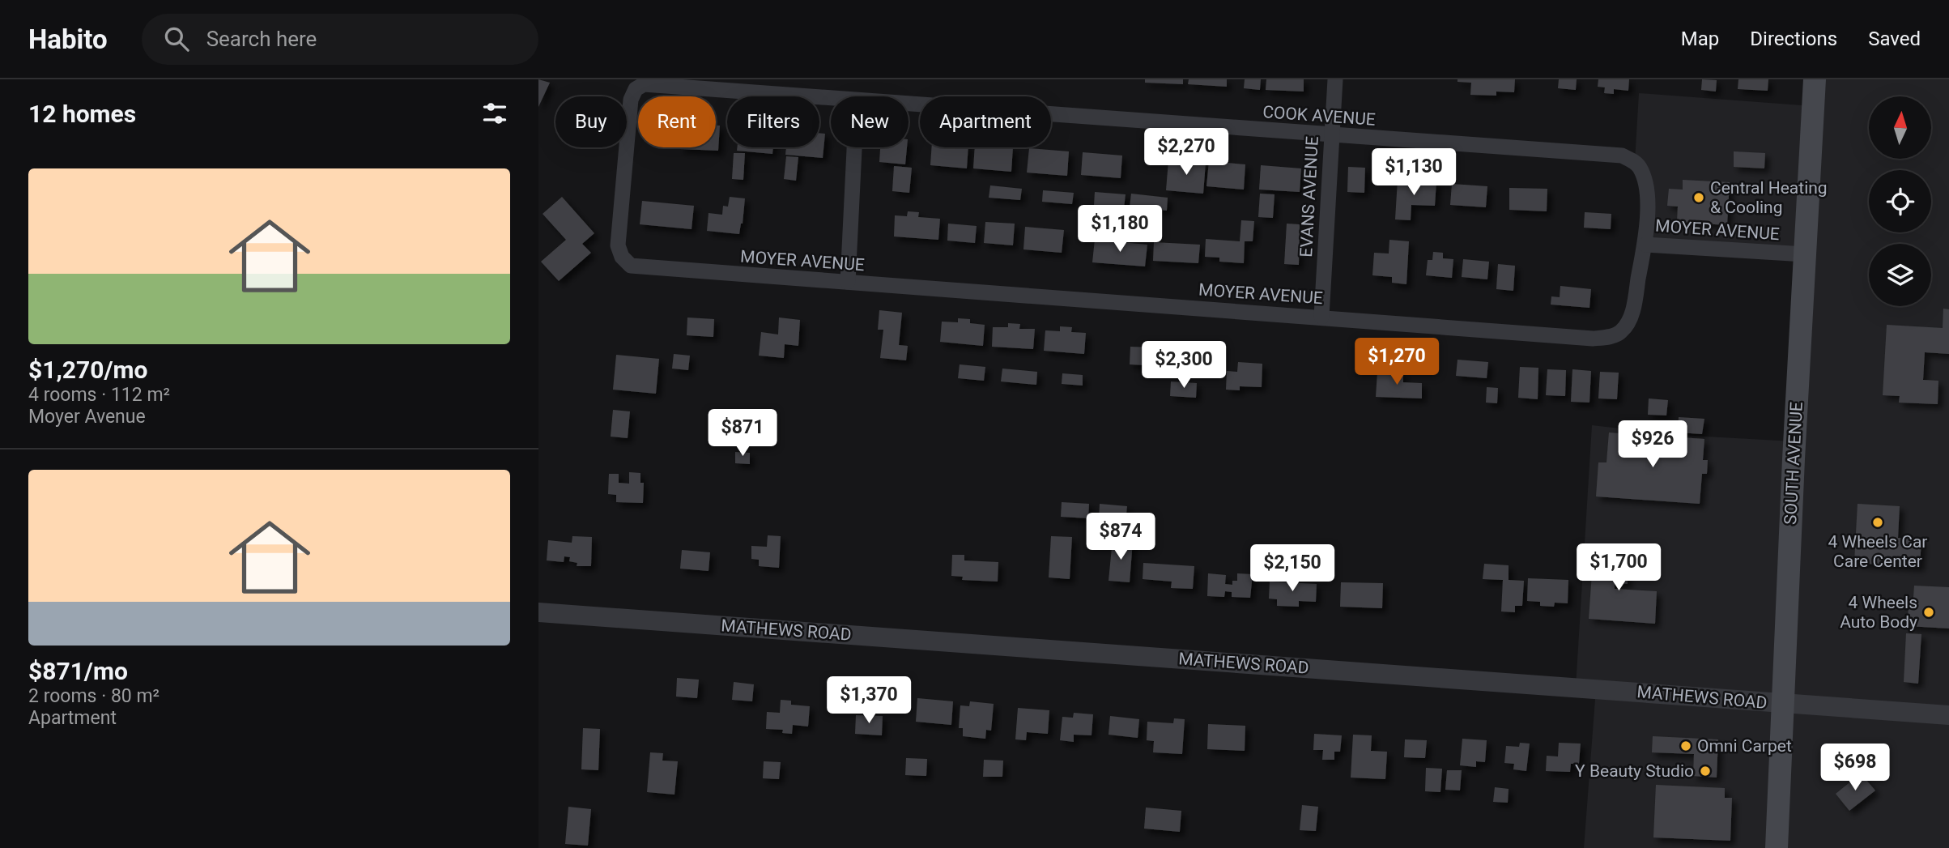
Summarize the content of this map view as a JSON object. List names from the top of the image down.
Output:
{
  "streets": {
    "main road": ["SOUTH AVENUE"],
    "street": [
      "COOK AVENUE",
      "EVANS AVENUE",
      "MOYER AVENUE",
      "MATHEWS ROAD"
    ]
  },
  "crossings": [
    ["COOK AVENUE", "EVANS AVENUE"],
    ["COOK AVENUE", "MOYER AVENUE"],
    ["EVANS AVENUE", "MOYER AVENUE"],
    ["MOYER AVENUE", "SOUTH AVENUE"],
    ["SOUTH AVENUE", "MATHEWS ROAD"]
  ],
  "places": [
    "Central Heating & Cooling",
    "4 Wheels Car Care Center",
    "4 Wheels Auto Body",
    "Omni Carpet",
    "Y Beauty Studio"
  ],
  "north": "top",
  "page": {
    "header": "Habito",
    "search": "Search here",
    "nav": ["Map", "Directions", "Saved"],
    "heading": "12 homes",
    "chip": [
      "Buy",
      "Rent",
      "Filters",
      "New",
      "Apartment"
    ],
    "price": [
      "$2,270",
      "$1,130",
      "$1,180",
      "$1,270",
      "$2,300",
      "$871",
      "$926",
      "$874",
      "$1,700",
      "$2,150",
      "$1,370",
      "$698"
    ],
    "list": [
      {
        "name": "$1,270/mo",
        "note": "4 rooms · 112 m² · Moyer Avenue"
      },
      {
        "name": "$871/mo",
        "note": "2 rooms · 80 m² · Apartment"
      }
    ]
  }
}
